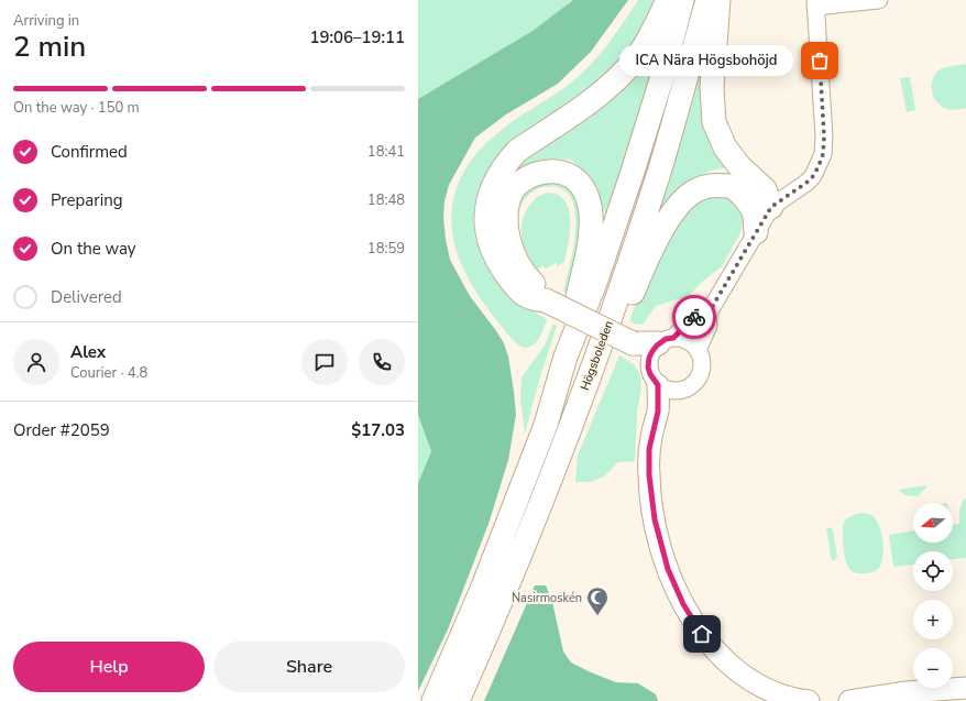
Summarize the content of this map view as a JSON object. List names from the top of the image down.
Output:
{
  "streets": {
    "main road": ["Högsboleden"]
  },
  "places": {
    "other": ["ICA Nära Högsbohöjd"],
    "mosque": ["Nasirmoskén"]
  },
  "north": "left",
  "page": {
    "heading": ["2 min", "Arriving in", "19:06–19:11"],
    "panel": [
      "Alex",
      "Courier · 4.8",
      "Order #2059",
      "$17.03"
    ],
    "bubble": "ICA Nära Högsbohöjd",
    "bar": "On the way · 150 m",
    "list": [
      ["Confirmed", "18:41"],
      ["Preparing", "18:48"],
      ["On the way", "18:59"],
      "Delivered"
    ],
    "map_buttons": ["+", "−"],
    "buttons": ["Help", "Share"]
  }
}
